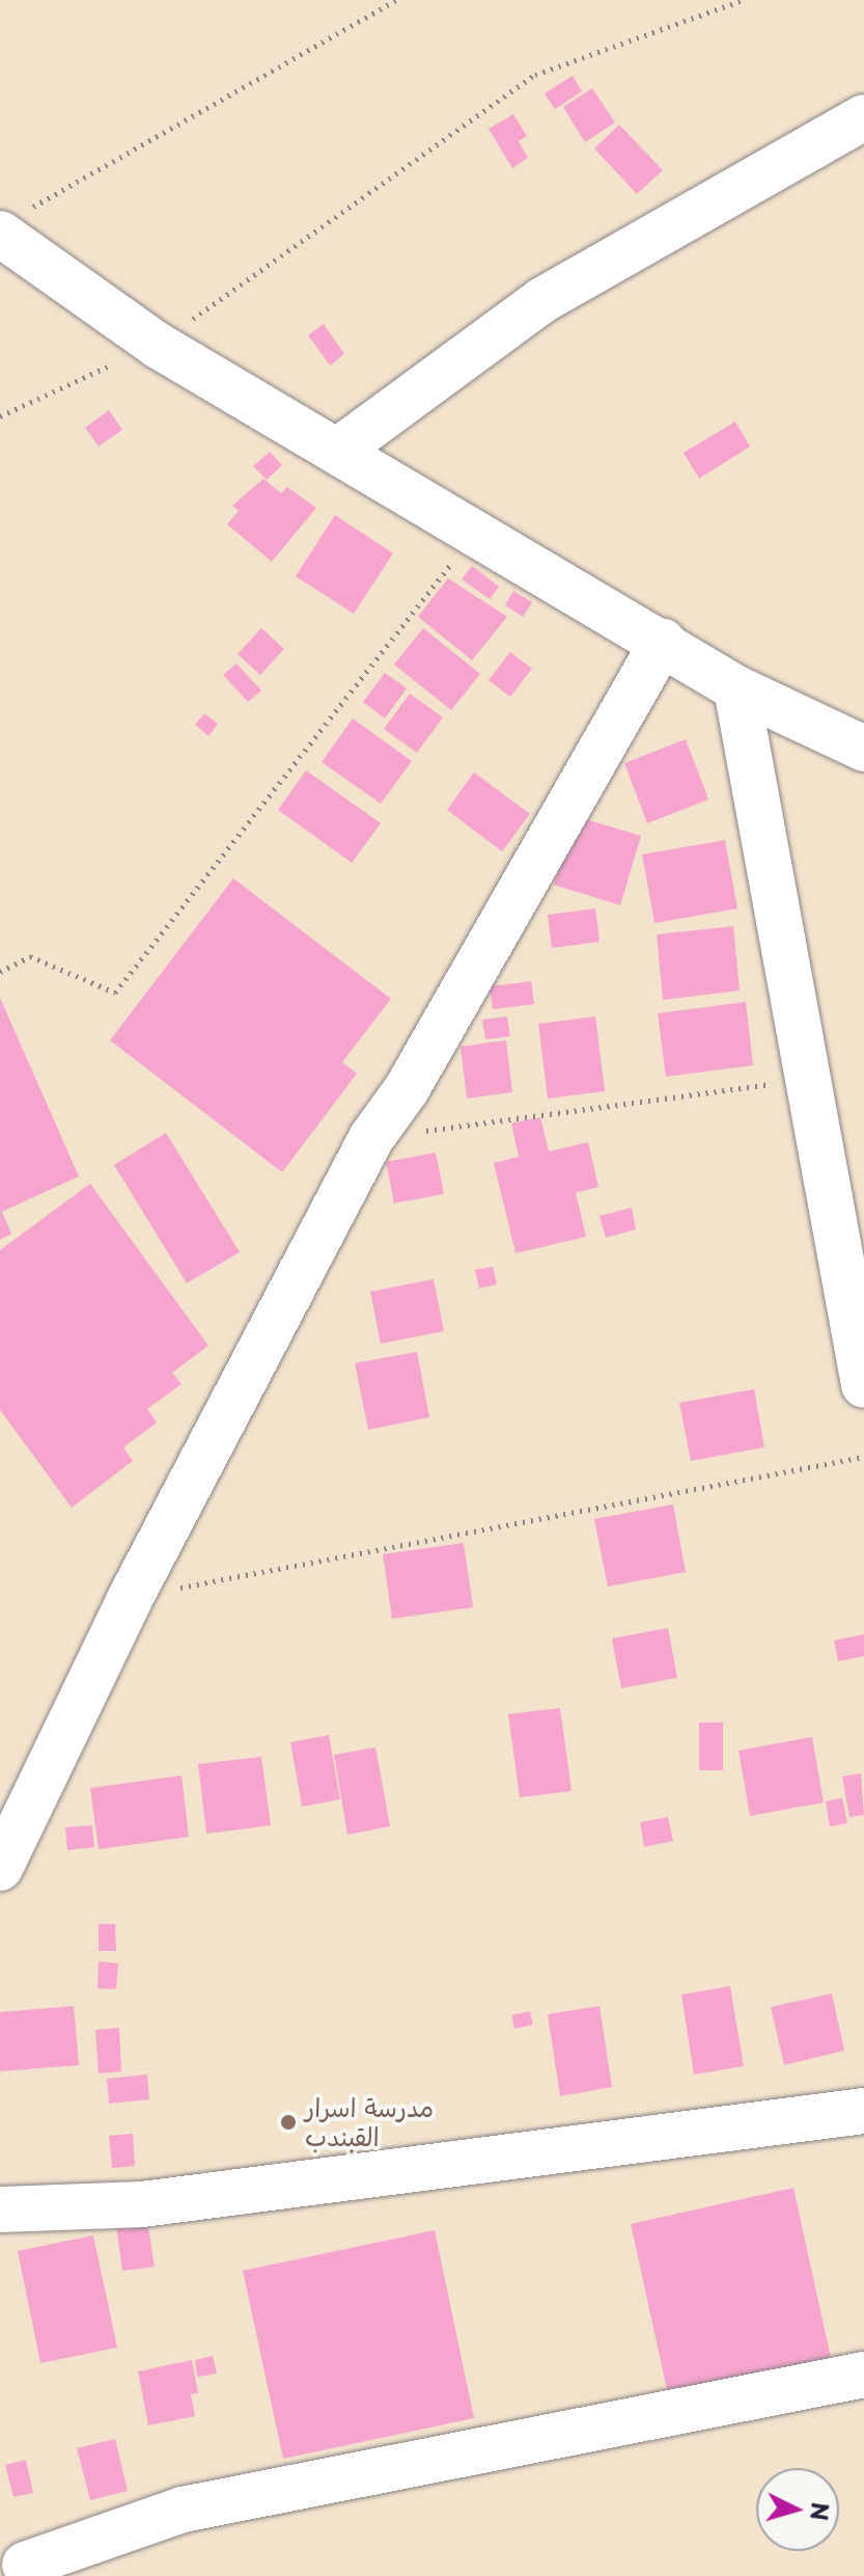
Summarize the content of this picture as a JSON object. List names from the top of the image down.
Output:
{
  "places": ["مدرسة اسرار القبندب"],
  "north": "right"
}
